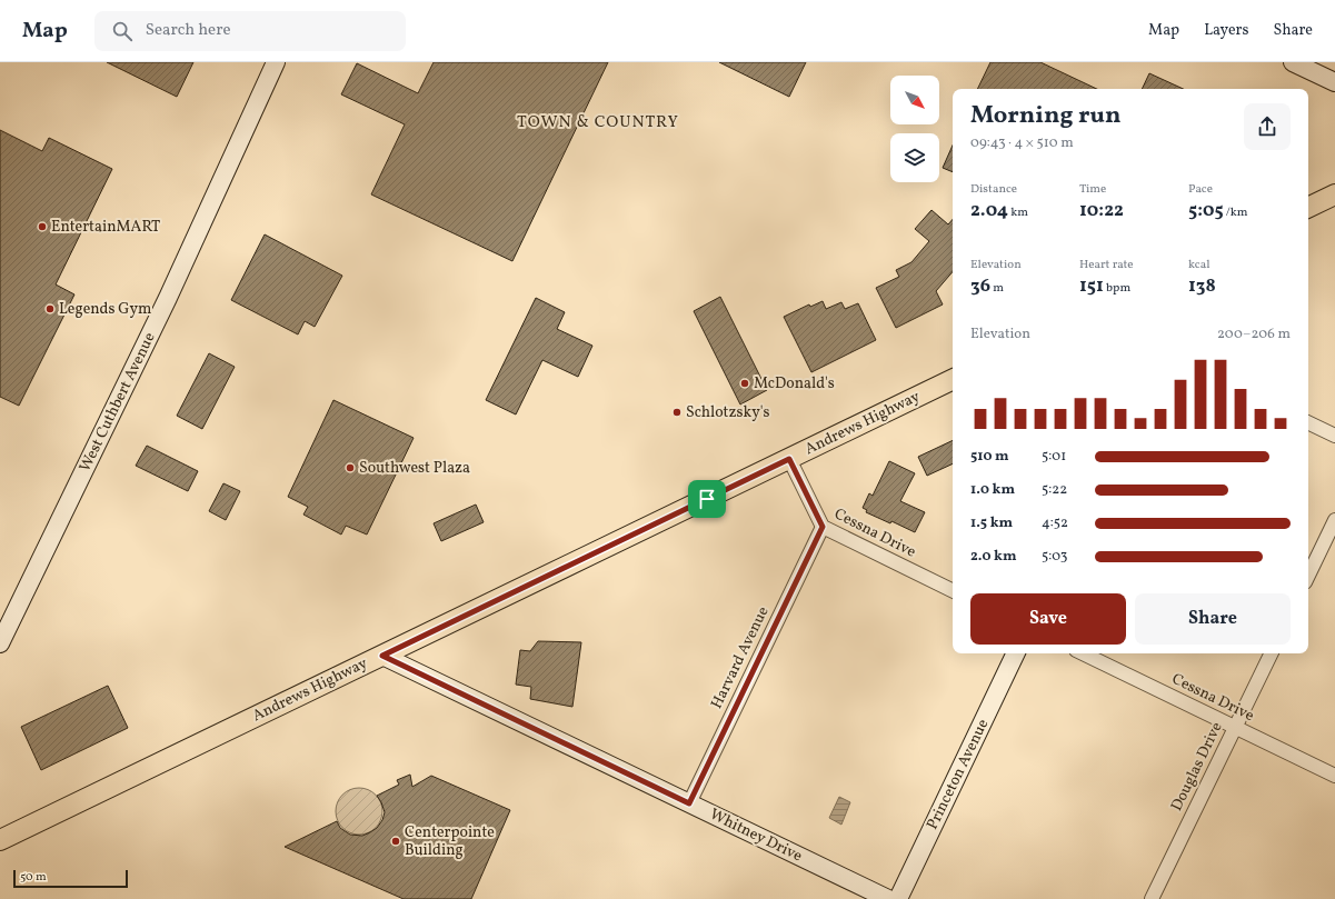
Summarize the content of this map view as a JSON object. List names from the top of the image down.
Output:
{
  "streets": {
    "main road": ["Andrews Highway"],
    "street": [
      "West Cuthbert Avenue",
      "Cessna Drive",
      "Harvard Avenue",
      "Douglas Drive",
      "Princeton Avenue",
      "Whitney Drive"
    ]
  },
  "crossings": [
    ["Andrews Highway", "Cessna Drive"],
    ["Andrews Highway", "Whitney Drive"],
    ["Cessna Drive", "Harvard Avenue"],
    ["Cessna Drive", "Douglas Drive"],
    ["Harvard Avenue", "Whitney Drive"]
  ],
  "districts": ["TOWN & COUNTRY"],
  "places": [
    "EntertainMART",
    "Legends Gym",
    "McDonald's",
    "Schlotzsky's",
    "Southwest Plaza",
    "Centerpointe Building"
  ],
  "scale_bar": "50 m",
  "north": "bottom right",
  "page": {
    "header": "Map",
    "search": "Search here",
    "nav": ["Map", "Layers", "Share"],
    "heading": ["Morning run", "09:43 · 4 × 510 m"],
    "stats": [
      ["Distance", "2.04 km"],
      ["Time", "10:22"],
      ["Pace", "5:05 /km"],
      ["Elevation", "36 m"],
      ["Heart rate", "151 bpm"],
      ["kcal", "138"]
    ],
    "chart": ["Elevation", "200–206 m"],
    "list": [
      {
        "name": "510 m",
        "note": "5:01"
      },
      {
        "name": "1.0 km",
        "note": "5:22"
      },
      {
        "name": "1.5 km",
        "note": "4:52"
      },
      {
        "name": "2.0 km",
        "note": "5:03"
      }
    ],
    "buttons": ["Save", "Share"],
    "scale": "50 m"
  }
}
